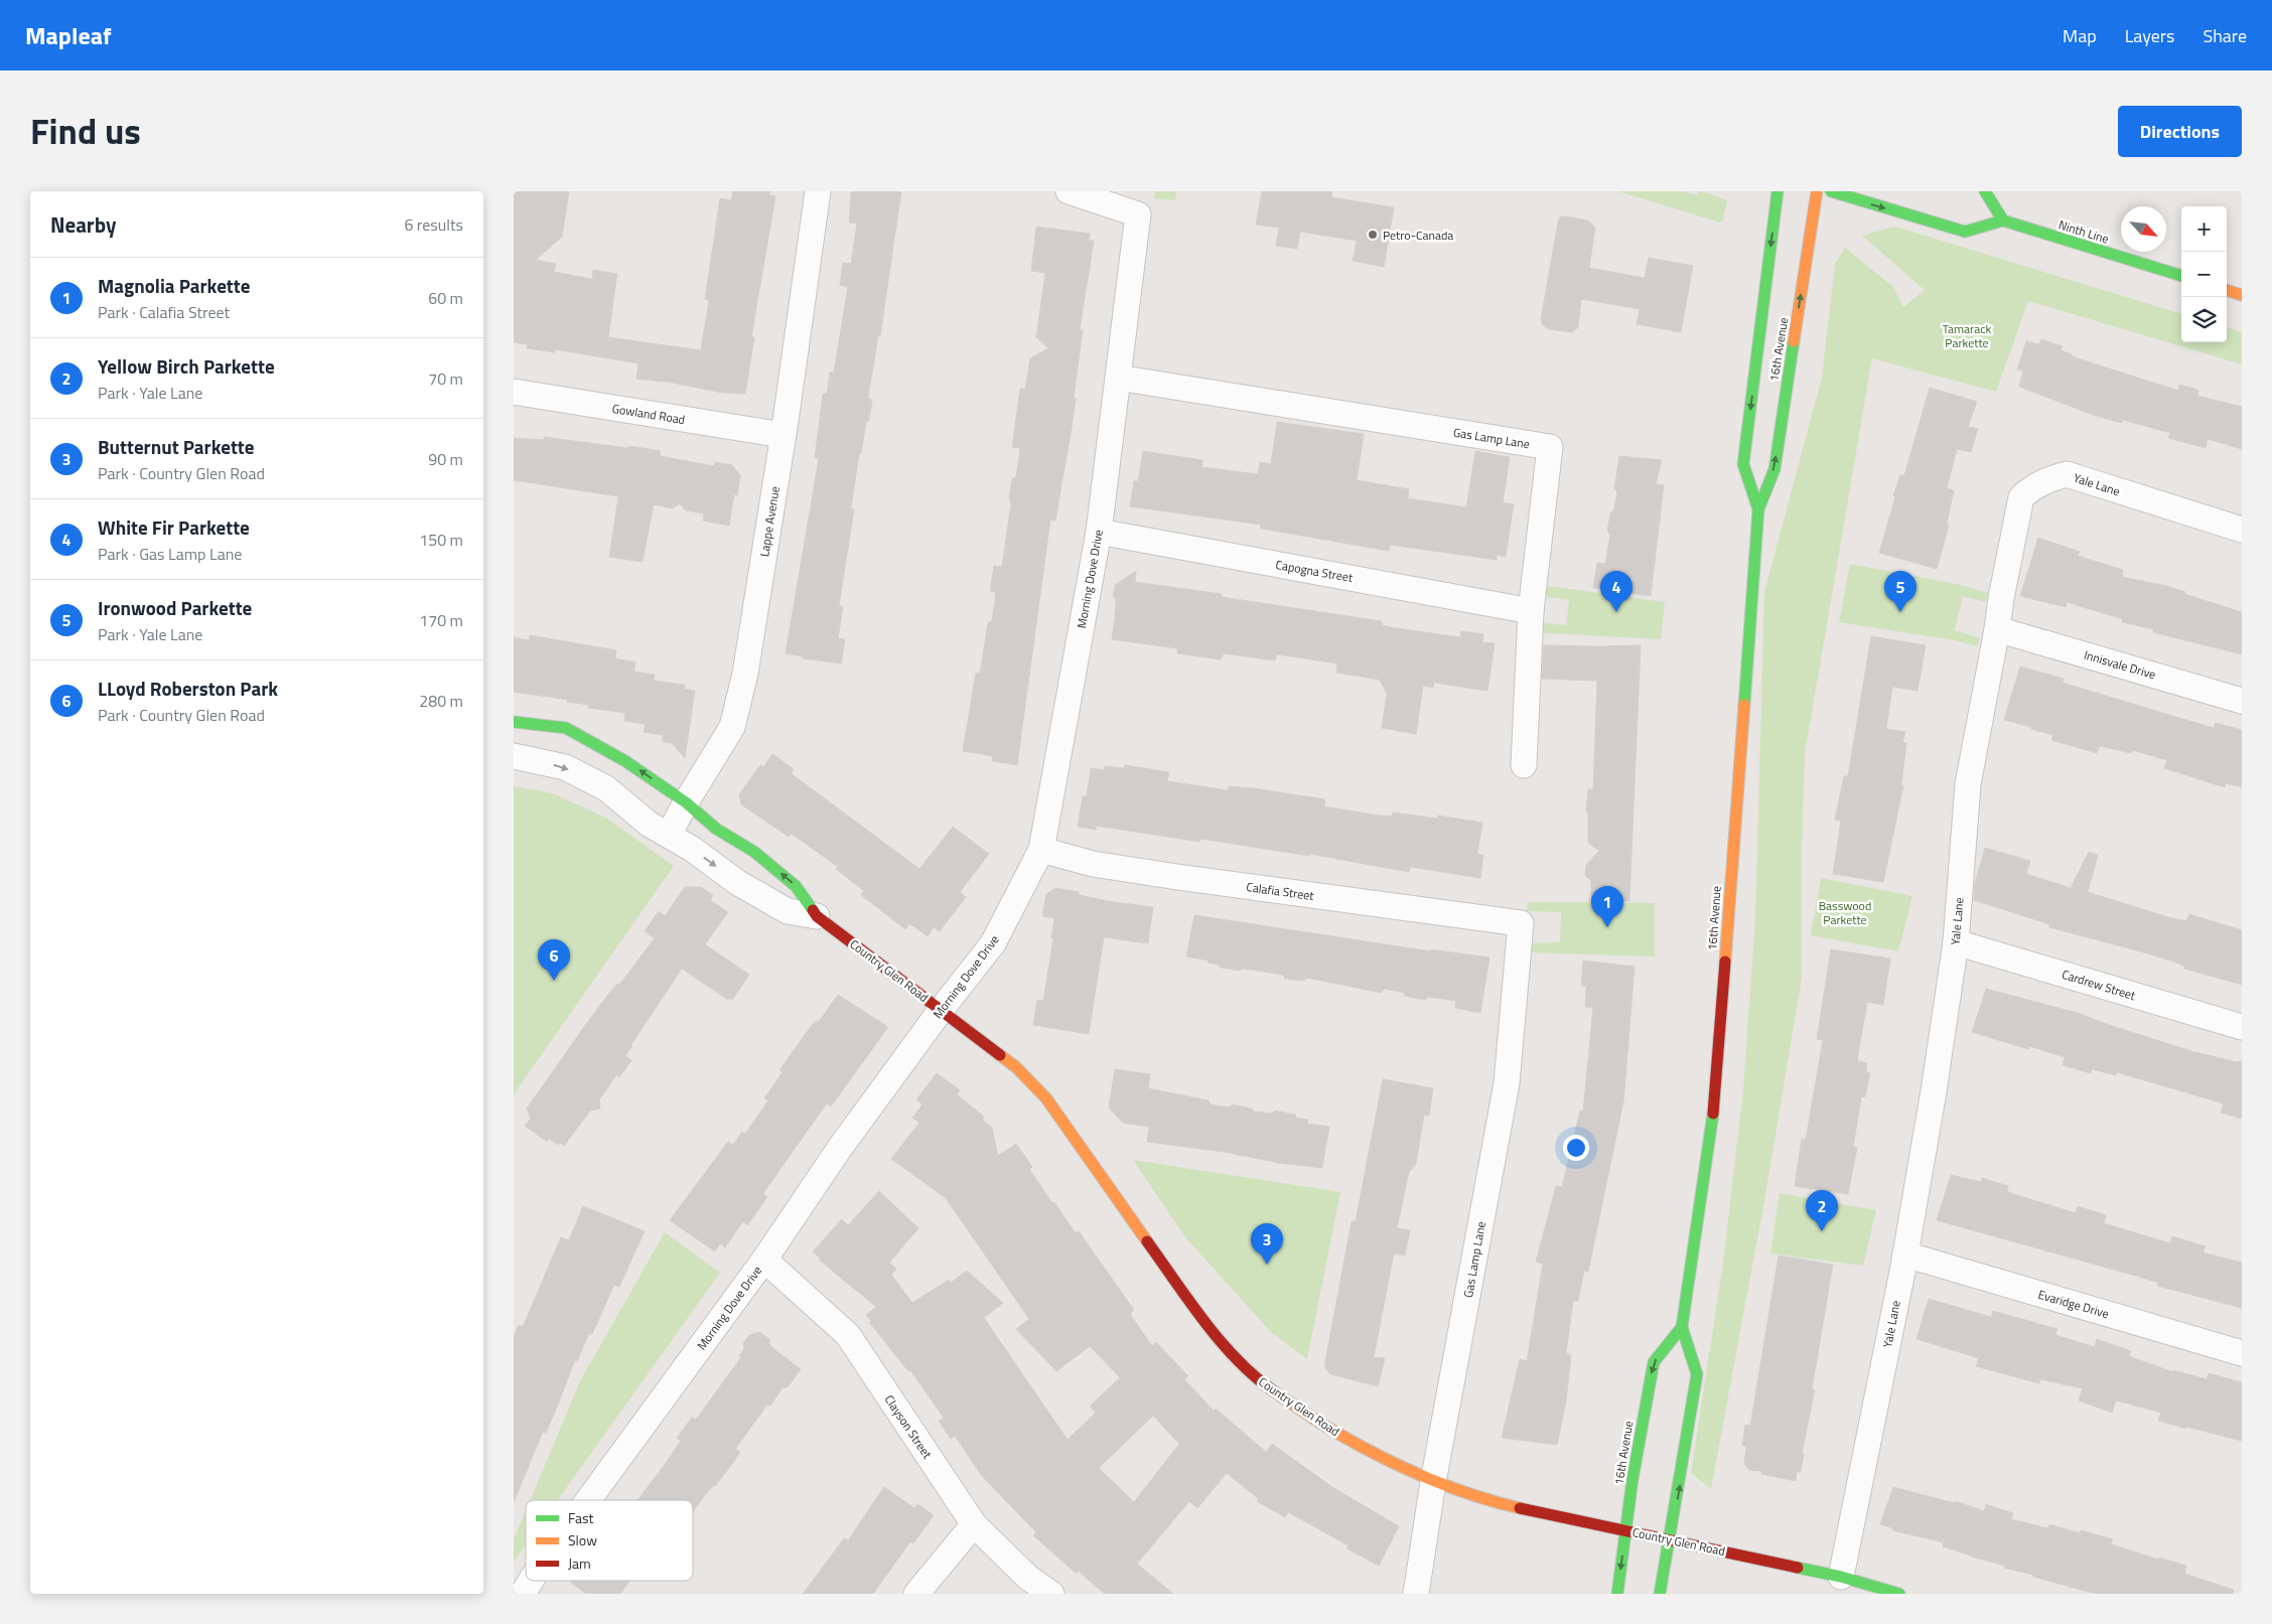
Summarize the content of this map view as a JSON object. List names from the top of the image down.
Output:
{
  "streets": {
    "main road": ["Ninth Line", "16th Avenue", "Country Glen Road"],
    "street": [
      "Gowland Road",
      "Gas Lamp Lane",
      "Yale Lane",
      "Lappe Avenue",
      "Capogna Street",
      "Morning Dove Drive",
      "Innisvale Drive",
      "Calafia Street",
      "Cardrew Street",
      "Evaridge Drive",
      "Clayson Street"
    ]
  },
  "crossings": [
    ["16th Avenue", "Country Glen Road"],
    ["Gowland Road", "Lappe Avenue"],
    ["Gas Lamp Lane", "Capogna Street"],
    ["Gas Lamp Lane", "Morning Dove Drive"],
    ["Gas Lamp Lane", "Calafia Street"],
    ["Gas Lamp Lane", "Country Glen Road"],
    ["Yale Lane", "Innisvale Drive"],
    ["Yale Lane", "Country Glen Road"],
    ["Yale Lane", "Cardrew Street"],
    ["Yale Lane", "Evaridge Drive"],
    ["Lappe Avenue", "Country Glen Road"],
    ["Capogna Street", "Morning Dove Drive"],
    ["Morning Dove Drive", "Calafia Street"],
    ["Morning Dove Drive", "Country Glen Road"],
    ["Morning Dove Drive", "Clayson Street"]
  ],
  "parks": ["Tamarack Parkette", "Basswood Parkette"],
  "places": ["Petro-Canada"],
  "legend": ["Fast", "Slow", "Jam"],
  "north": "bottom right",
  "page": {
    "header": "Mapleaf",
    "nav": ["Map", "Layers", "Share"],
    "title": "Find us",
    "buttons": "Directions",
    "heading": ["Nearby", "6 results"],
    "map_buttons": ["+", "−"],
    "list": [
      {
        "mark": "1",
        "name": "Magnolia Parkette",
        "note": "Park · Calafia Street",
        "value": "60 m"
      },
      {
        "mark": "2",
        "name": "Yellow Birch Parkette",
        "note": "Park · Yale Lane",
        "value": "70 m"
      },
      {
        "mark": "3",
        "name": "Butternut Parkette",
        "note": "Park · Country Glen Road",
        "value": "90 m"
      },
      {
        "mark": "4",
        "name": "White Fir Parkette",
        "note": "Park · Gas Lamp Lane",
        "value": "150 m"
      },
      {
        "mark": "5",
        "name": "Ironwood Parkette",
        "note": "Park · Yale Lane",
        "value": "170 m"
      },
      {
        "mark": "6",
        "name": "LLoyd Roberston Park",
        "note": "Park · Country Glen Road",
        "value": "280 m"
      }
    ],
    "pins": [
      "4",
      "5",
      "1",
      "6",
      "2",
      "3"
    ]
  }
}
